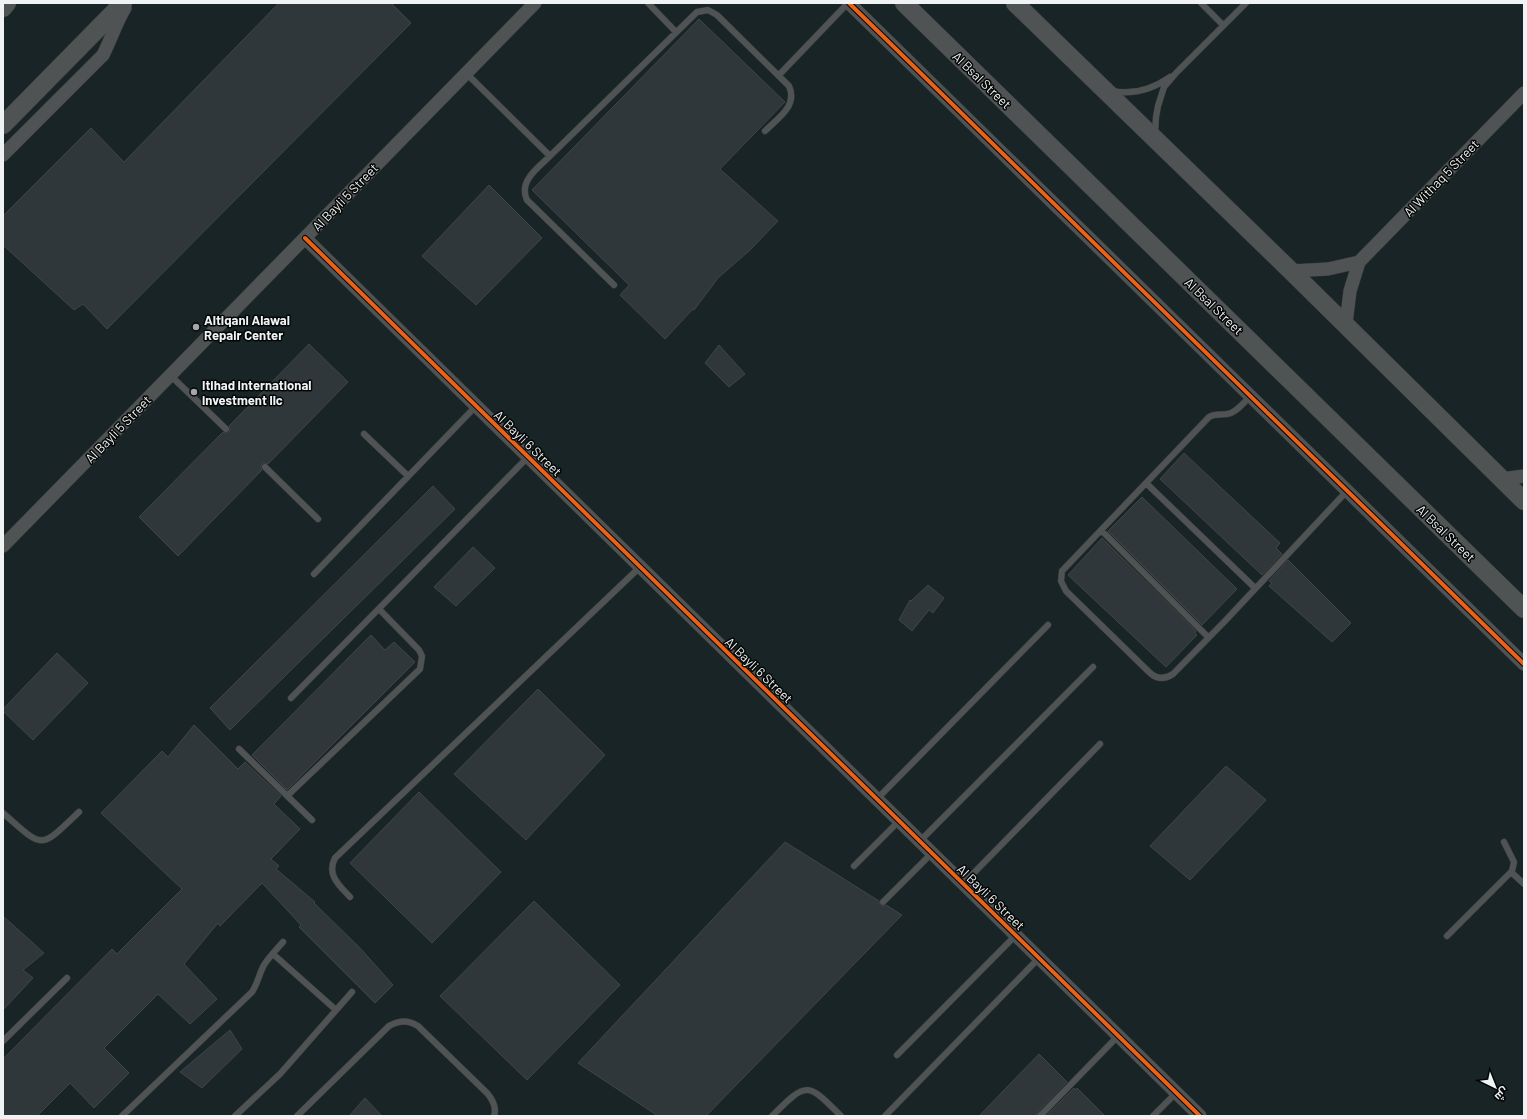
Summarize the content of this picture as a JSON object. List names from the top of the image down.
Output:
{
  "streets": {
    "street": [
      "Al Bsal Street",
      "Al Withaq 5 Street",
      "Al Bayli 5 Street",
      "Al Bayli 6 Street"
    ]
  },
  "crossings": [
    ["Al Bayli 5 Street", "Al Bayli 6 Street"]
  ],
  "places": ["Altiqani Alawal Repair Center", "Itihad international investment llc"],
  "north": "bottom right"
}
